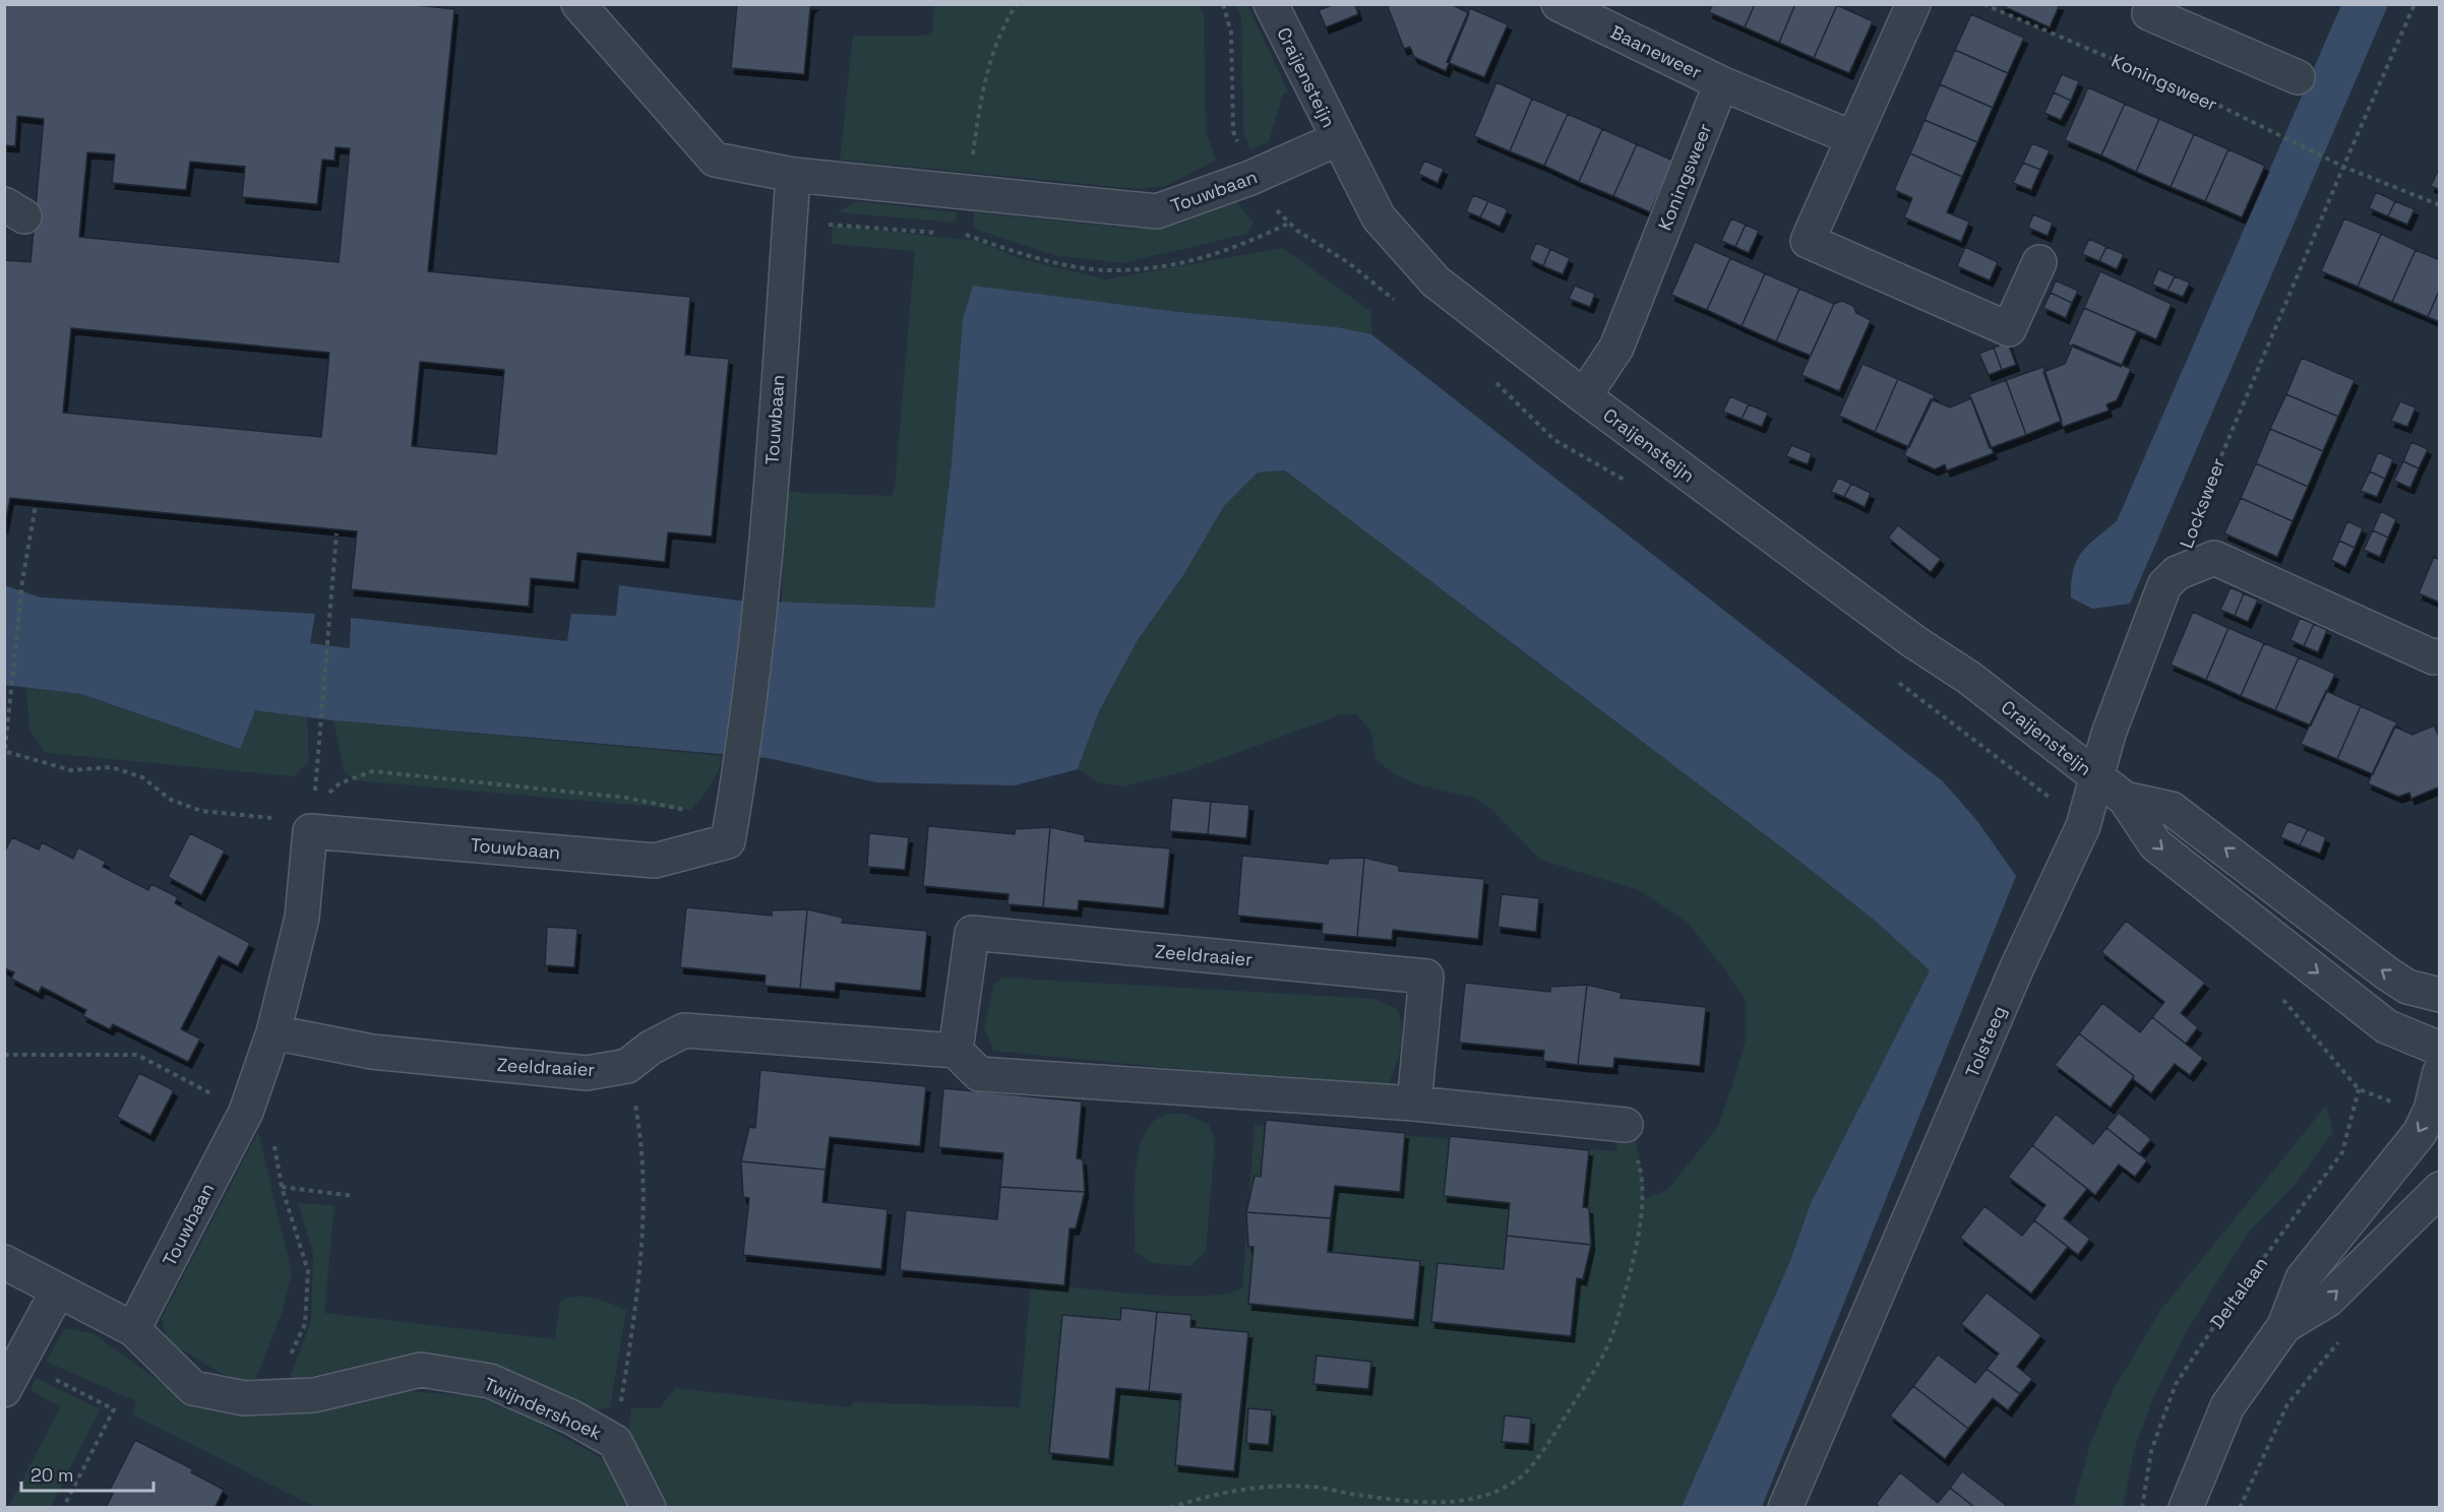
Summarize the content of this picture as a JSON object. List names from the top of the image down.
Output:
{
  "streets": {
    "street": [
      "Baaneweer",
      "Craijensteijn",
      "Koningsweer",
      "Touwbaan",
      "Locksweer",
      "Zeeldraaier",
      "Tolsteeg",
      "Twijndershoek"
    ],
    "path": ["Deltalaan"]
  },
  "crossings": [
    ["Baaneweer", "Koningsweer"],
    ["Craijensteijn", "Koningsweer"],
    ["Craijensteijn", "Touwbaan"],
    ["Craijensteijn", "Tolsteeg"],
    ["Koningsweer", "Locksweer"],
    ["Touwbaan", "Zeeldraaier"],
    ["Touwbaan", "Twijndershoek"],
    ["Locksweer", "Tolsteeg"]
  ],
  "scale_bar": "20 m"
}
